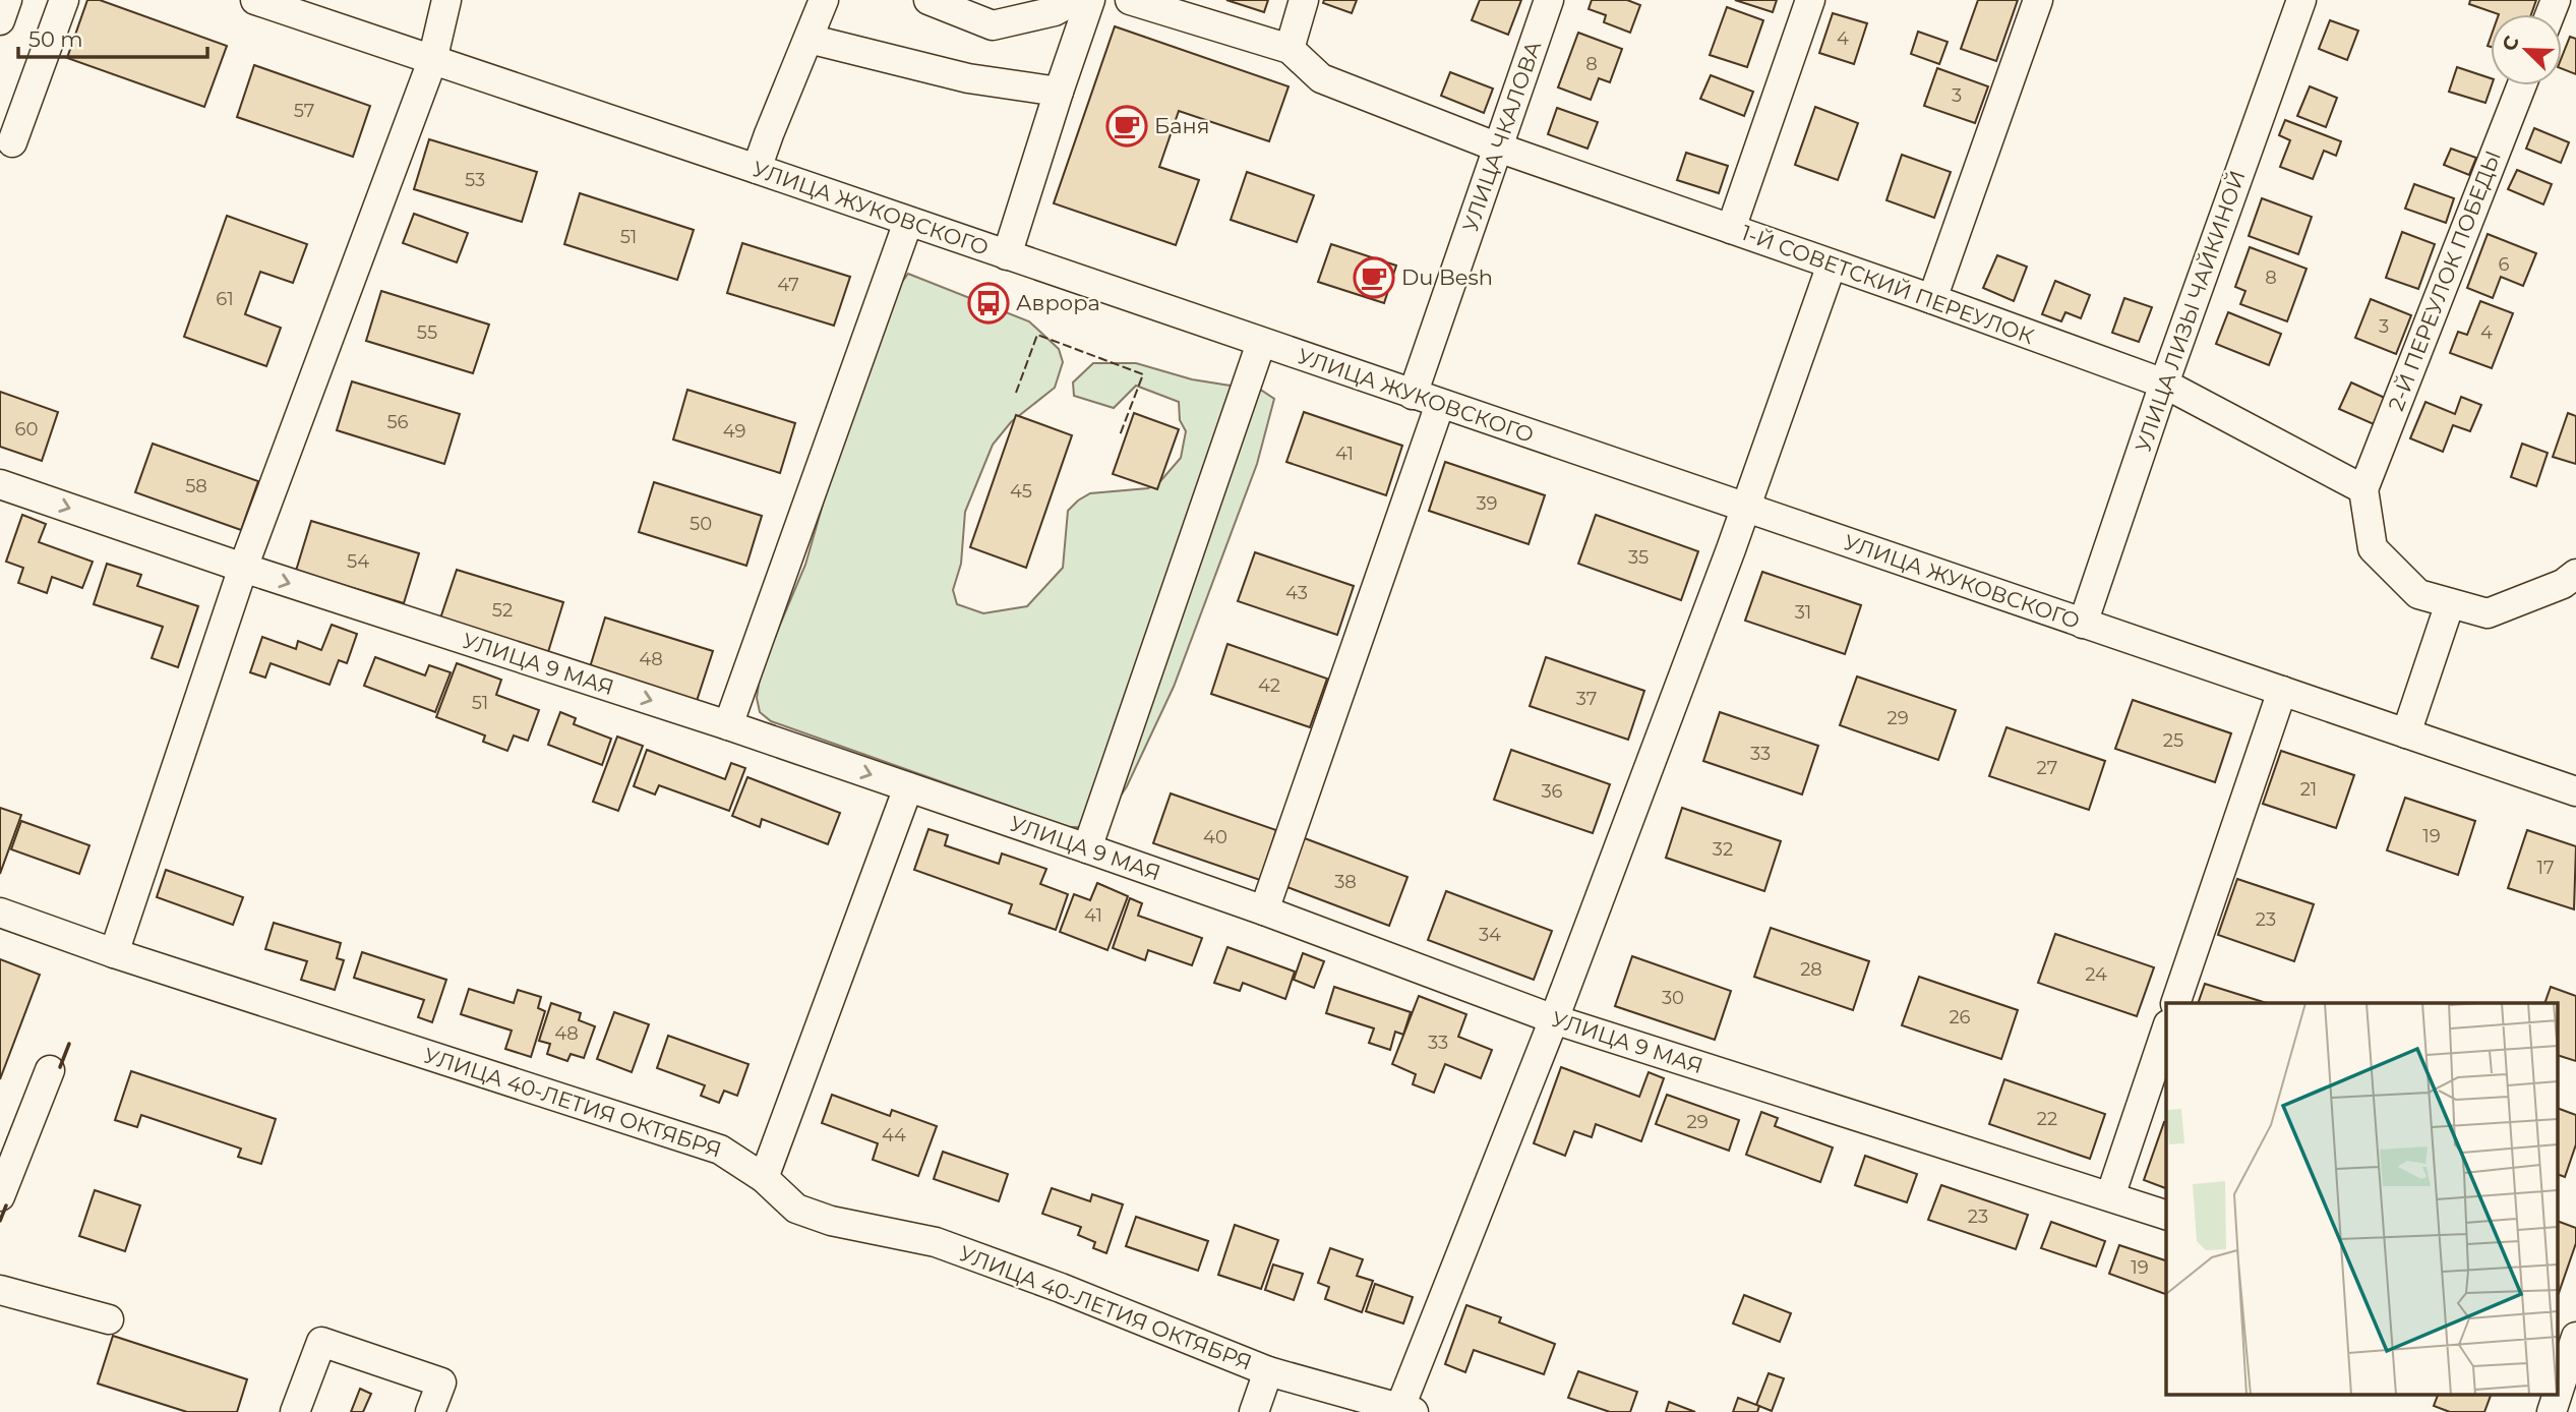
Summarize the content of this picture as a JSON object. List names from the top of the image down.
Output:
{
  "streets": {
    "street": [
      "УЛИЦА ЧКАЛОВА",
      "УЛИЦА ЖУКОВСКОГО",
      "2-Й ПЕРЕУЛОК ПОБЕДЫ",
      "1-Й СОВЕТСКИЙ ПЕРЕУЛОК",
      "УЛИЦА ЛИЗЫ ЧАЙКИНОЙ",
      "УЛИЦА 9 МАЯ",
      "УЛИЦА 40-ЛЕТИЯ ОКТЯБРЯ"
    ]
  },
  "crossings": [
    ["УЛИЦА ЧКАЛОВА", "УЛИЦА ЖУКОВСКОГО"],
    ["УЛИЦА ЧКАЛОВА", "1-Й СОВЕТСКИЙ ПЕРЕУЛОК"],
    ["УЛИЦА ЖУКОВСКОГО", "УЛИЦА ЛИЗЫ ЧАЙКИНОЙ"],
    ["2-Й ПЕРЕУЛОК ПОБЕДЫ", "1-Й СОВЕТСКИЙ ПЕРЕУЛОК"],
    ["1-Й СОВЕТСКИЙ ПЕРЕУЛОК", "УЛИЦА ЛИЗЫ ЧАЙКИНОЙ"]
  ],
  "one_way": ["УЛИЦА 9 МАЯ"],
  "places": {
    "cafe": ["Баня", "Du Besh"],
    "bus stop": ["Аврора"]
  },
  "house_numbers": [
    "4",
    "8",
    "3",
    "57",
    "53",
    "51",
    "6",
    "8",
    "47",
    "61",
    "3",
    "55",
    "4",
    "56",
    "60",
    "49",
    "41",
    "58",
    "45",
    "39",
    "50",
    "35",
    "54",
    "43",
    "52",
    "31",
    "48",
    "42",
    "37",
    "51",
    "29",
    "25",
    "33",
    "27",
    "21",
    "36",
    "19",
    "40",
    "32",
    "17",
    "38",
    "41",
    "23",
    "34",
    "28",
    "24",
    "30",
    "26",
    "48",
    "33",
    "22",
    "29",
    "44",
    "23",
    "19"
  ],
  "scale_bar": "50 m",
  "north": "top left"
}
